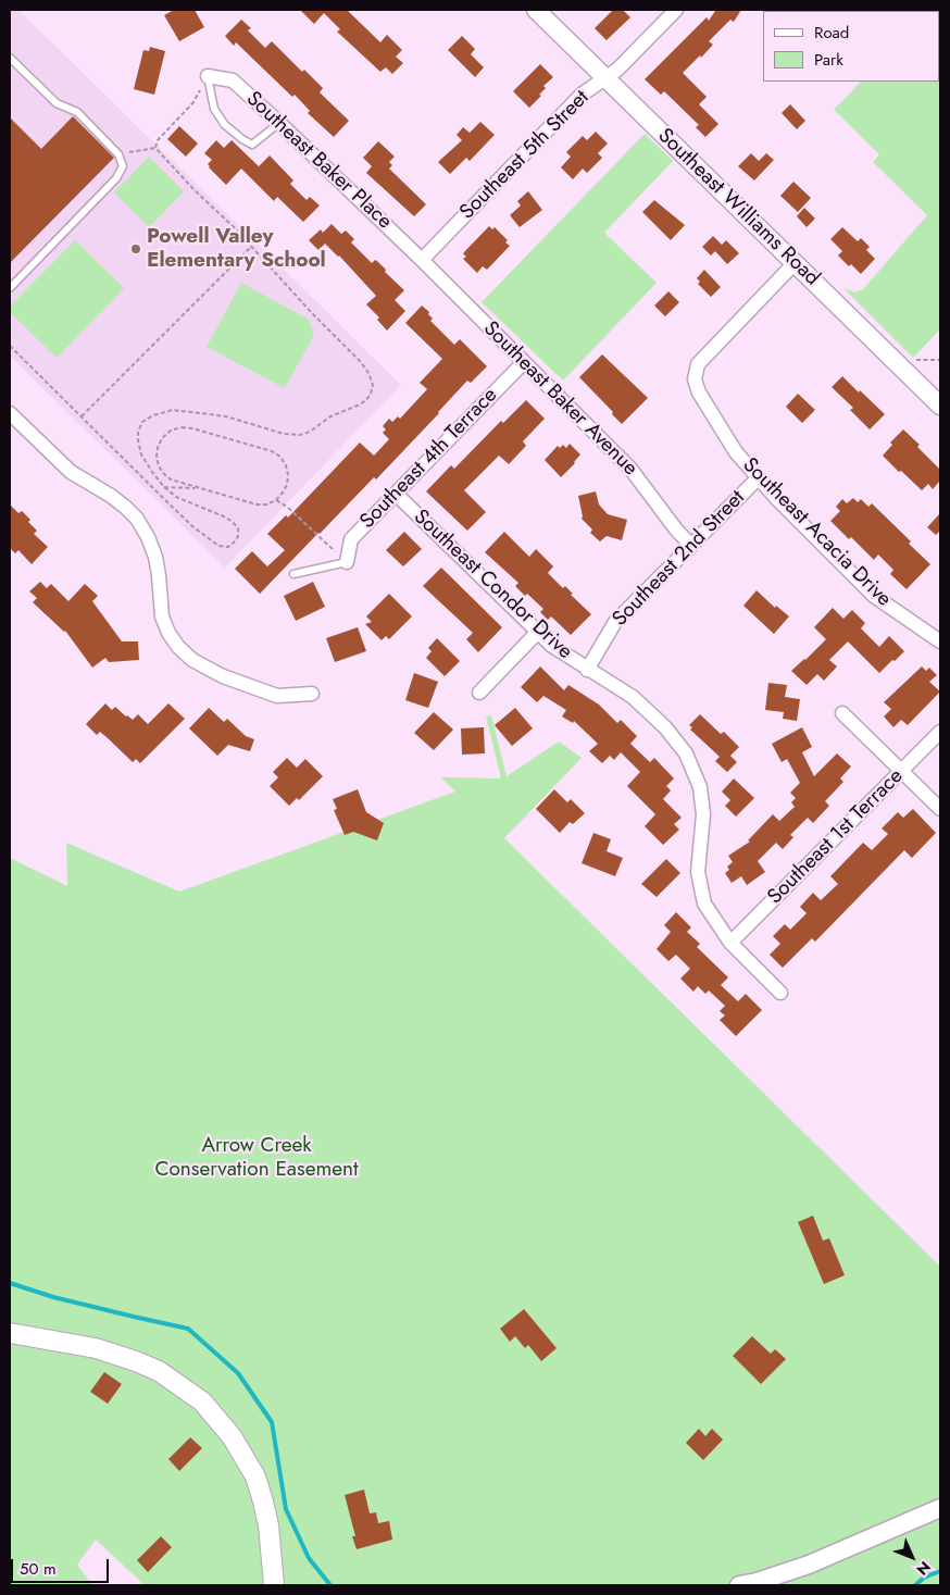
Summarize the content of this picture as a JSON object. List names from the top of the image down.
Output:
{
  "streets": {
    "street": [
      "Southeast 5th Street",
      "Southeast Baker Place",
      "Southeast Williams Road",
      "Southeast Baker Avenue",
      "Southeast 4th Terrace",
      "Southeast Acacia Drive",
      "Southeast 2nd Street",
      "Southeast Condor Drive",
      "Southeast 1st Terrace"
    ]
  },
  "crossings": [
    ["Southeast 5th Street", "Southeast Baker Place"],
    ["Southeast 5th Street", "Southeast Williams Road"],
    ["Southeast 5th Street", "Southeast Baker Avenue"],
    ["Southeast Baker Place", "Southeast Baker Avenue"],
    ["Southeast Williams Road", "Southeast Acacia Drive"],
    ["Southeast Baker Avenue", "Southeast 4th Terrace"],
    ["Southeast Baker Avenue", "Southeast 2nd Street"],
    ["Southeast 4th Terrace", "Southeast Condor Drive"],
    ["Southeast Acacia Drive", "Southeast 2nd Street"],
    ["Southeast 2nd Street", "Southeast Condor Drive"],
    ["Southeast Condor Drive", "Southeast 1st Terrace"]
  ],
  "parks": ["Arrow Creek Conservation Easement"],
  "places": ["Powell Valley Elementary School"],
  "legend": ["Road", "Park"],
  "scale_bar": "50 m",
  "north": "bottom right"
}
